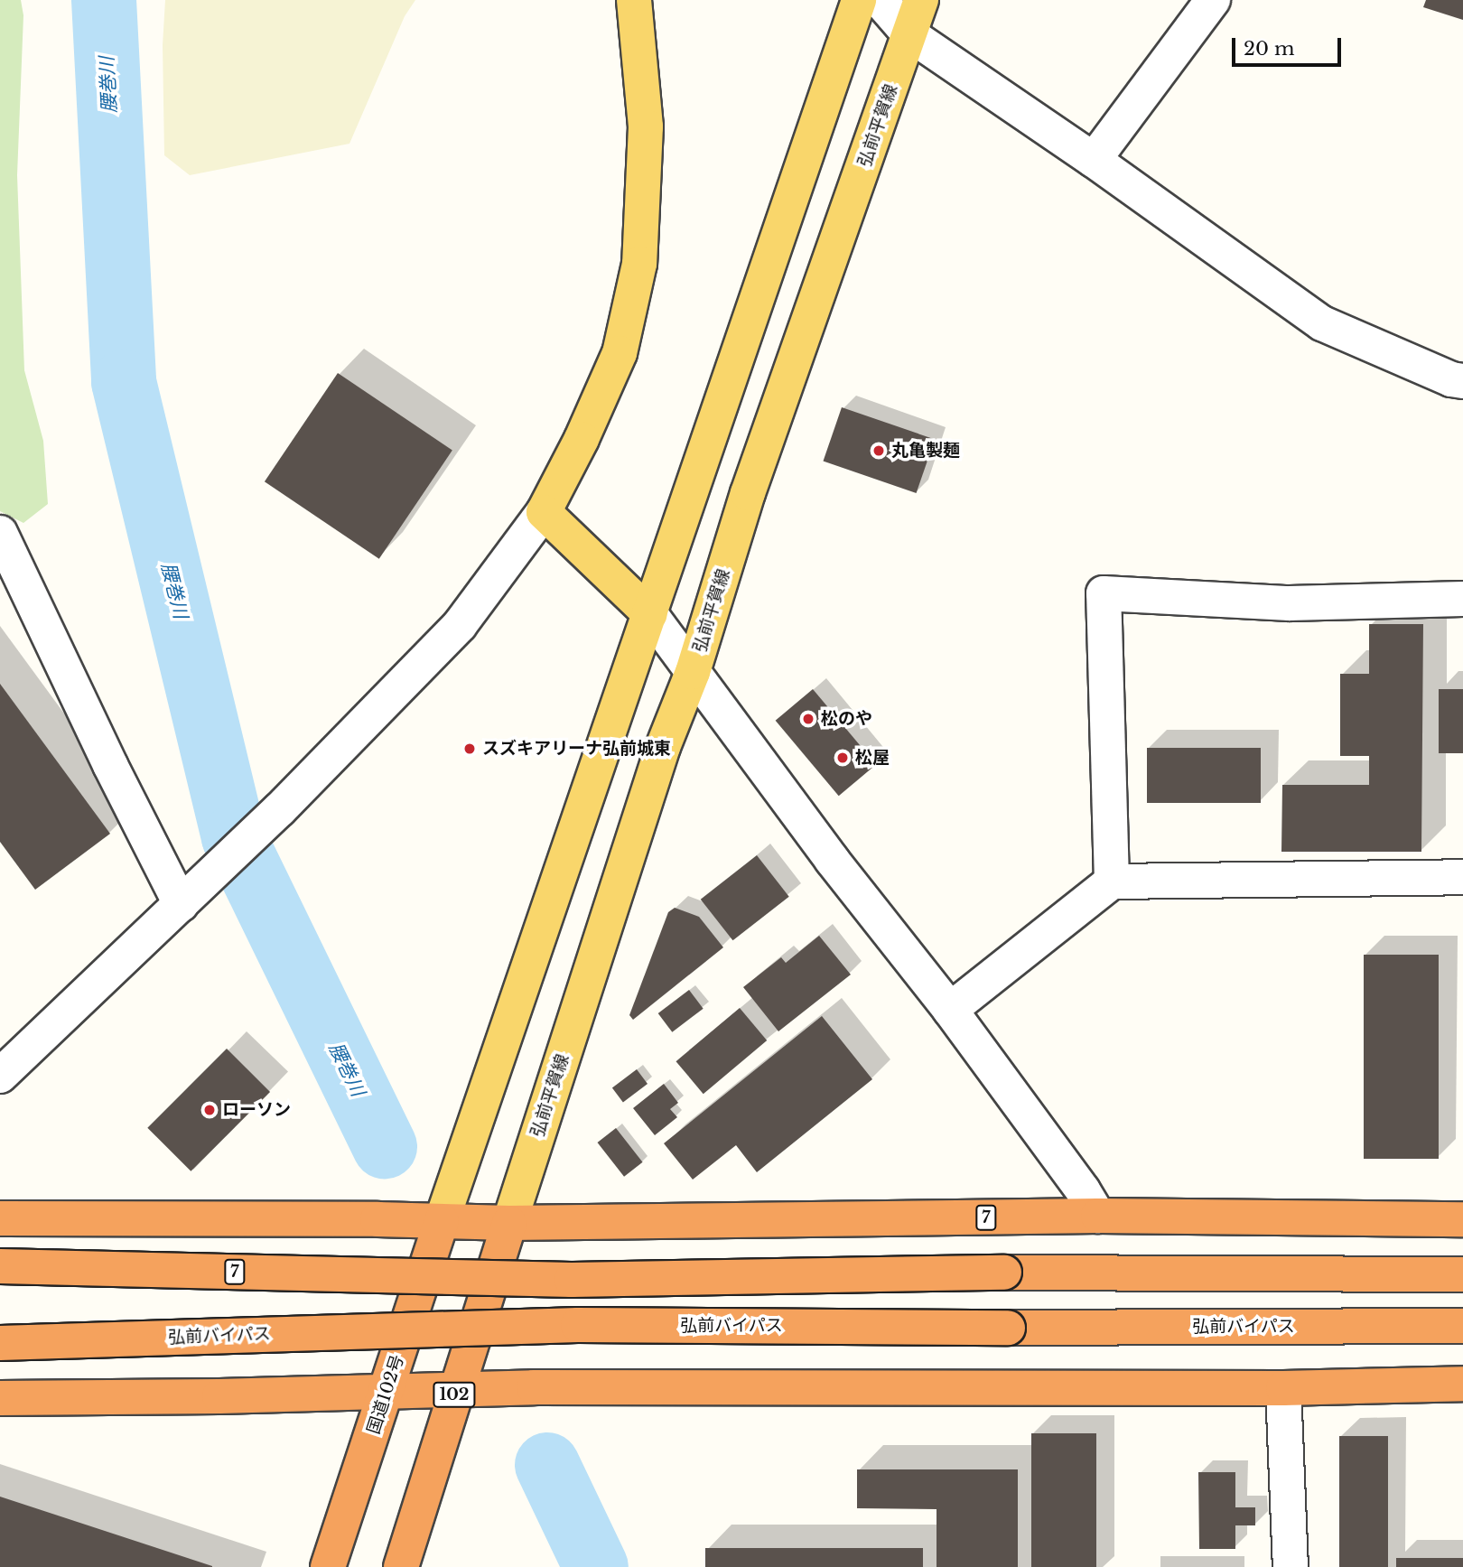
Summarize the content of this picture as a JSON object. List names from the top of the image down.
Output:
{
  "streets": {
    "highway": [
      "7",
      "弘前バイパス",
      "国道102号",
      "102"
    ],
    "main road": ["弘前平賀線"]
  },
  "crossings": [
    ["弘前平賀線", "7"],
    ["弘前平賀線", "102"],
    ["7", "国道102号"],
    ["7", "102"]
  ],
  "water": ["腰巻川"],
  "places": [
    "丸亀製麺",
    "松のや",
    "スズキアリーナ弘前城東",
    "松屋",
    "ローソン"
  ],
  "scale_bar": "20 m"
}
